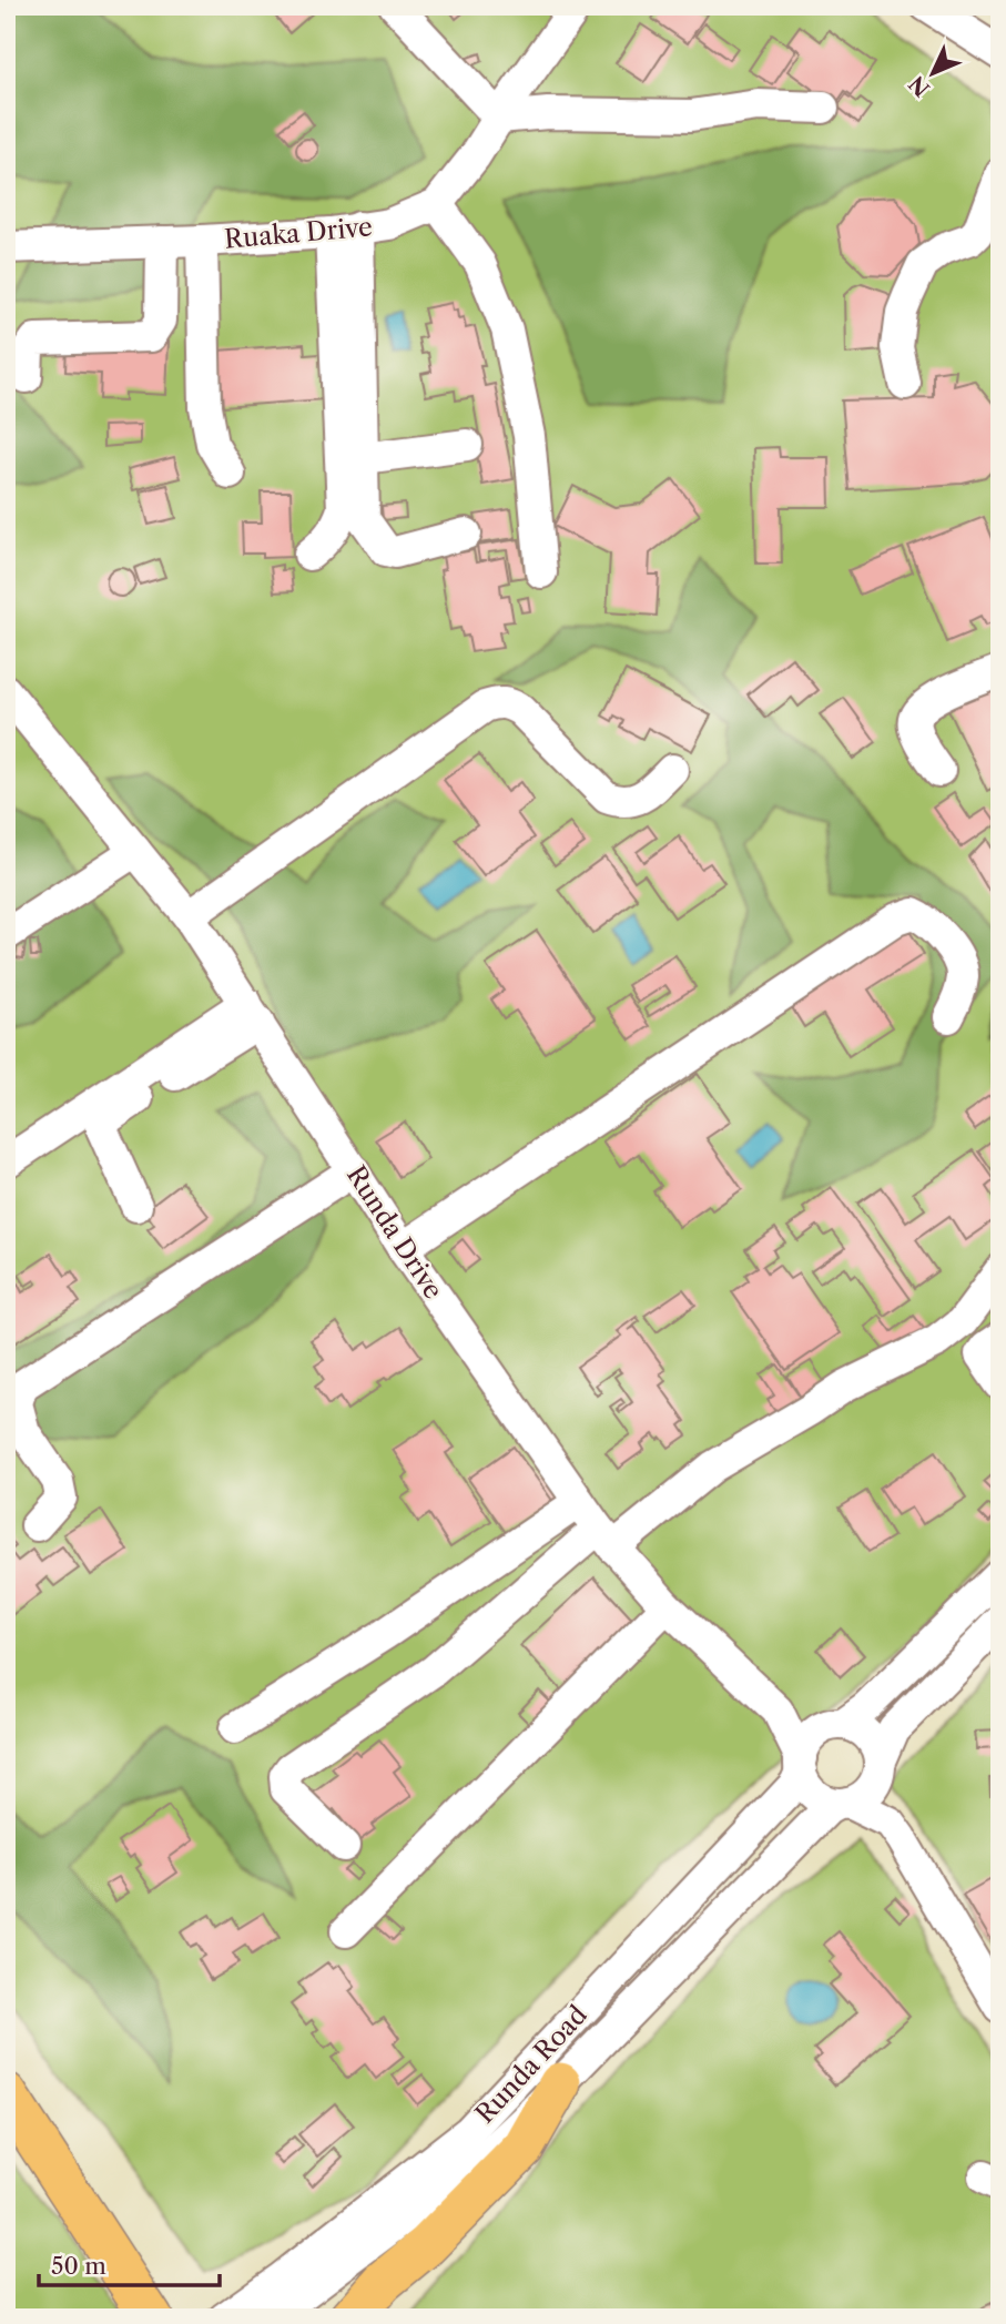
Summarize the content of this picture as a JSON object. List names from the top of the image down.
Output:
{
  "streets": {
    "street": ["Ruaka Drive", "Runda Drive", "Runda Road"]
  },
  "crossings": [
    ["Runda Drive", "Runda Road"]
  ],
  "scale_bar": "50 m",
  "north": "bottom left"
}
